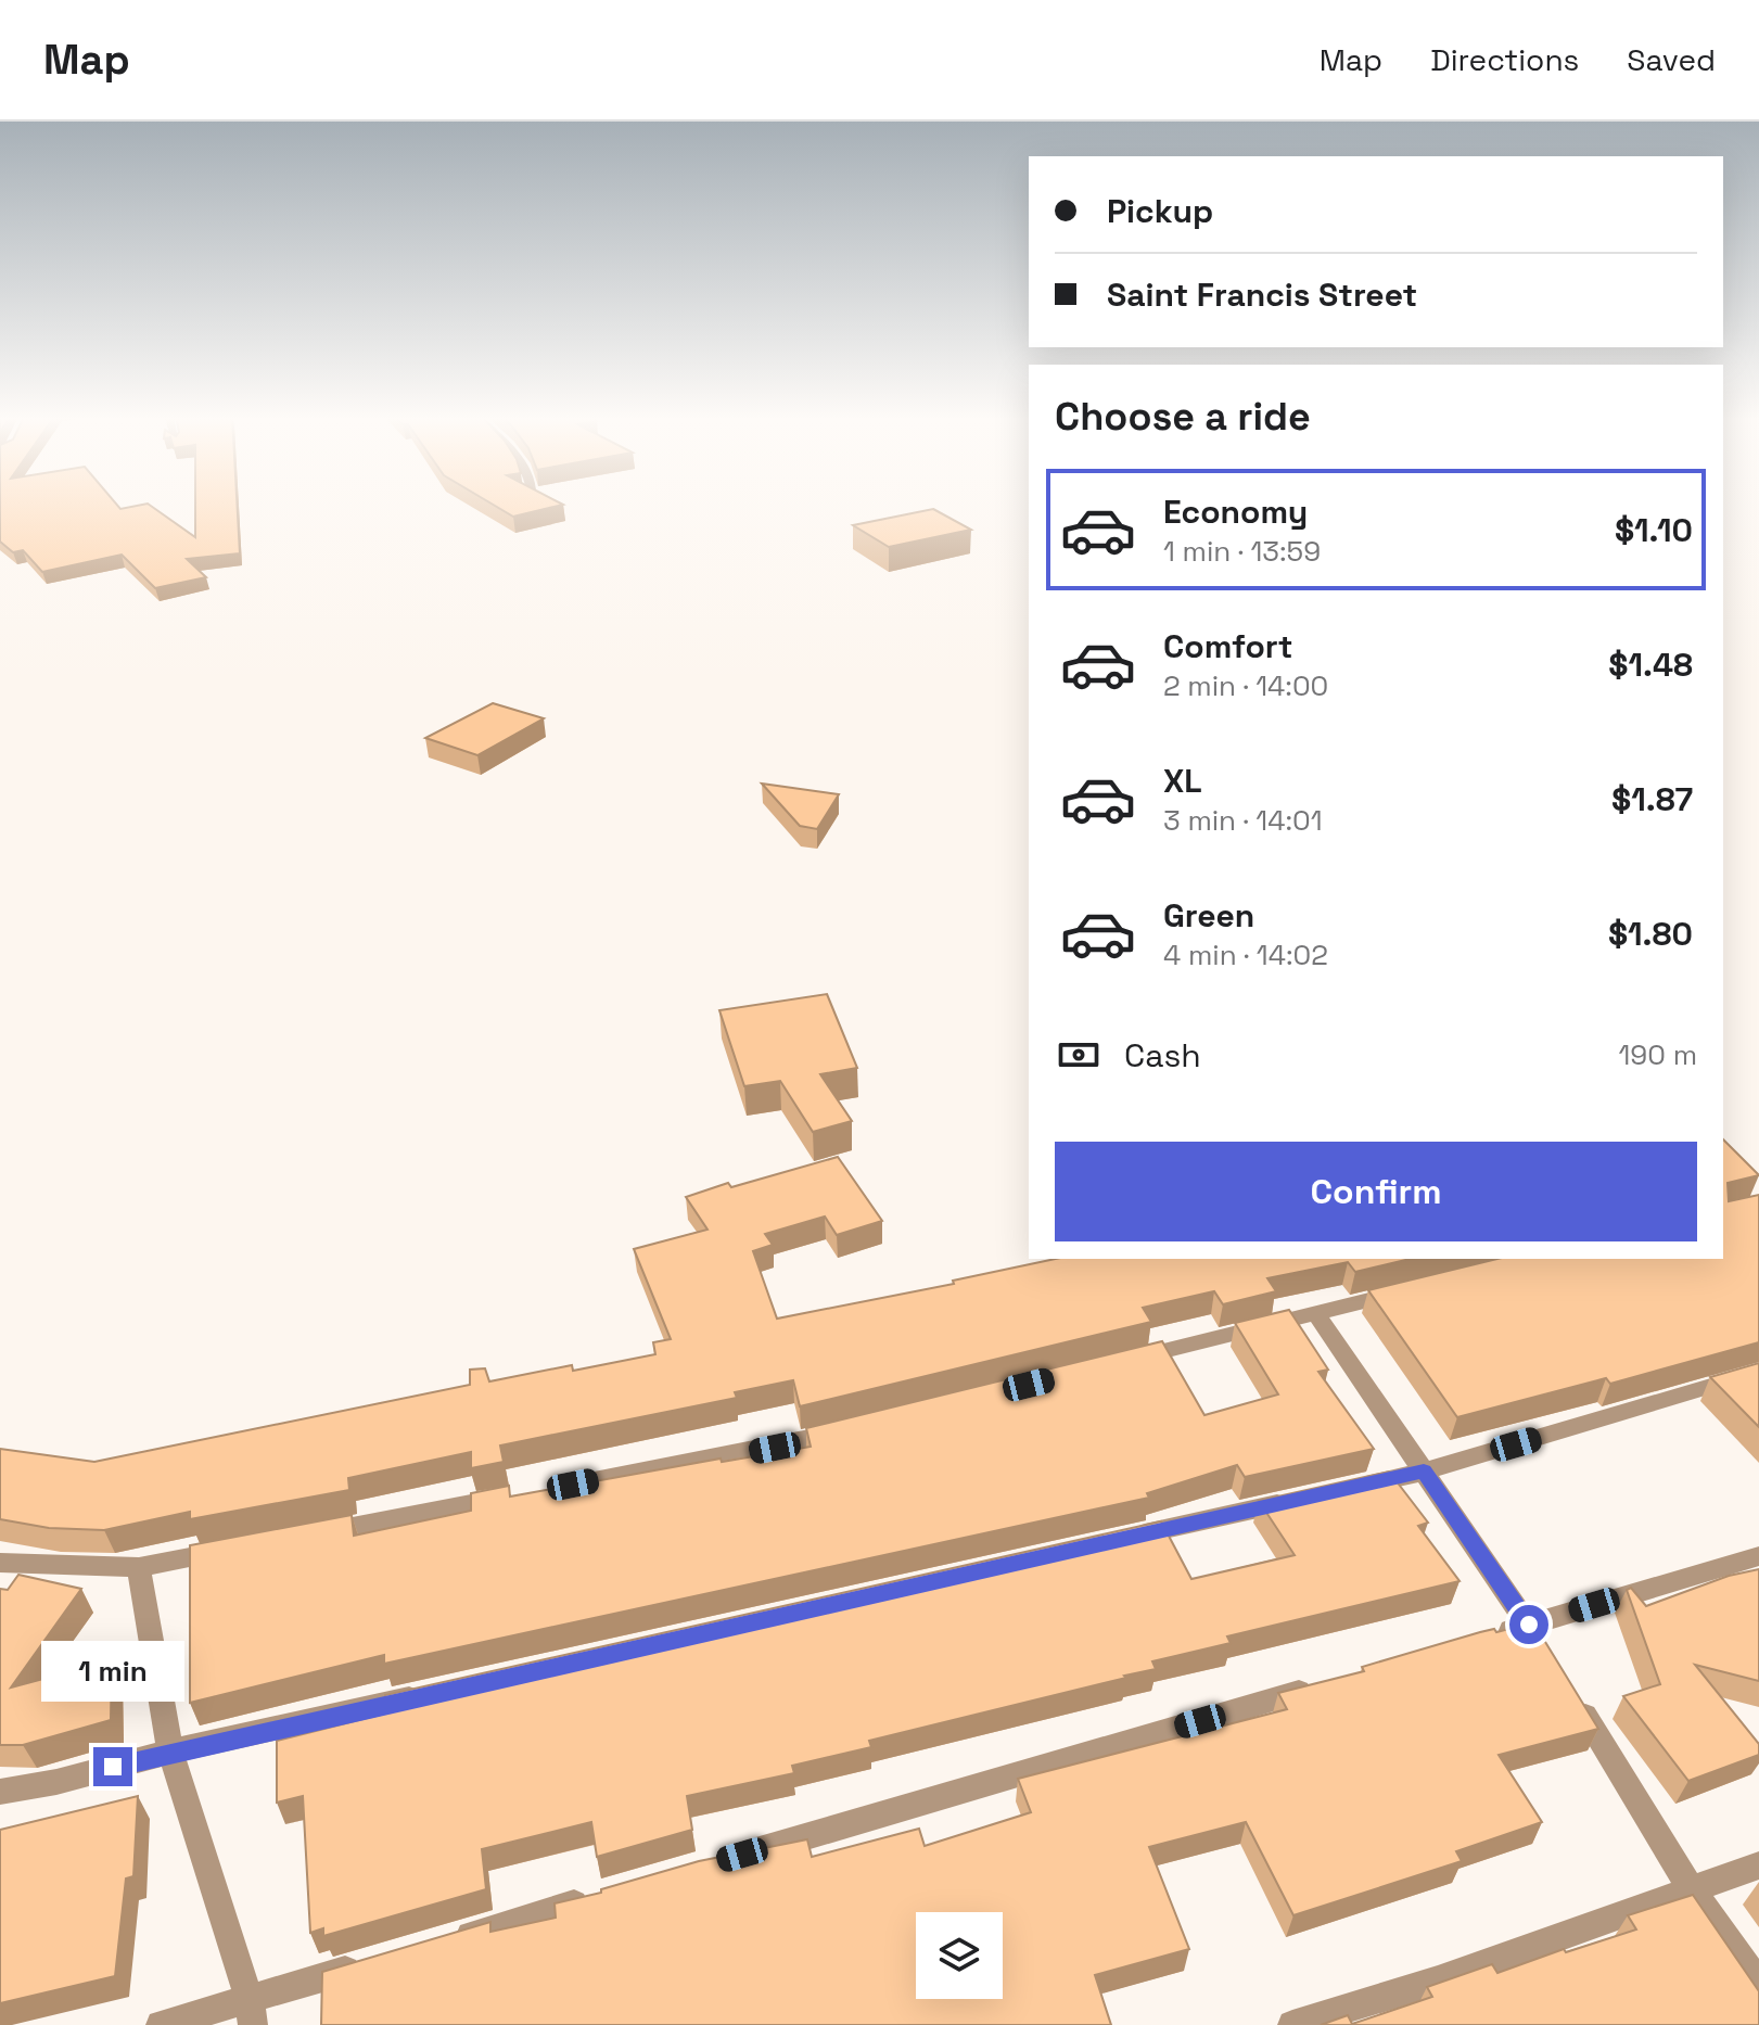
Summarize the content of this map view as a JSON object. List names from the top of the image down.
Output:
{
  "page": {
    "header": "Map",
    "nav": ["Map", "Directions", "Saved"],
    "banner": ["Pickup", "Saint Francis Street"],
    "heading": "Choose a ride",
    "list": [
      {
        "name": "Economy",
        "note": "1 min · 13:59",
        "value": "$1.10"
      },
      {
        "name": "Comfort",
        "note": "2 min · 14:00",
        "value": "$1.48"
      },
      {
        "name": "XL",
        "note": "3 min · 14:01",
        "value": "$1.87"
      },
      {
        "name": "Green",
        "note": "4 min · 14:02",
        "value": "$1.80"
      }
    ],
    "pay": ["Cash", "190 m"],
    "buttons": "Confirm",
    "bubble": "1 min"
  }
}
